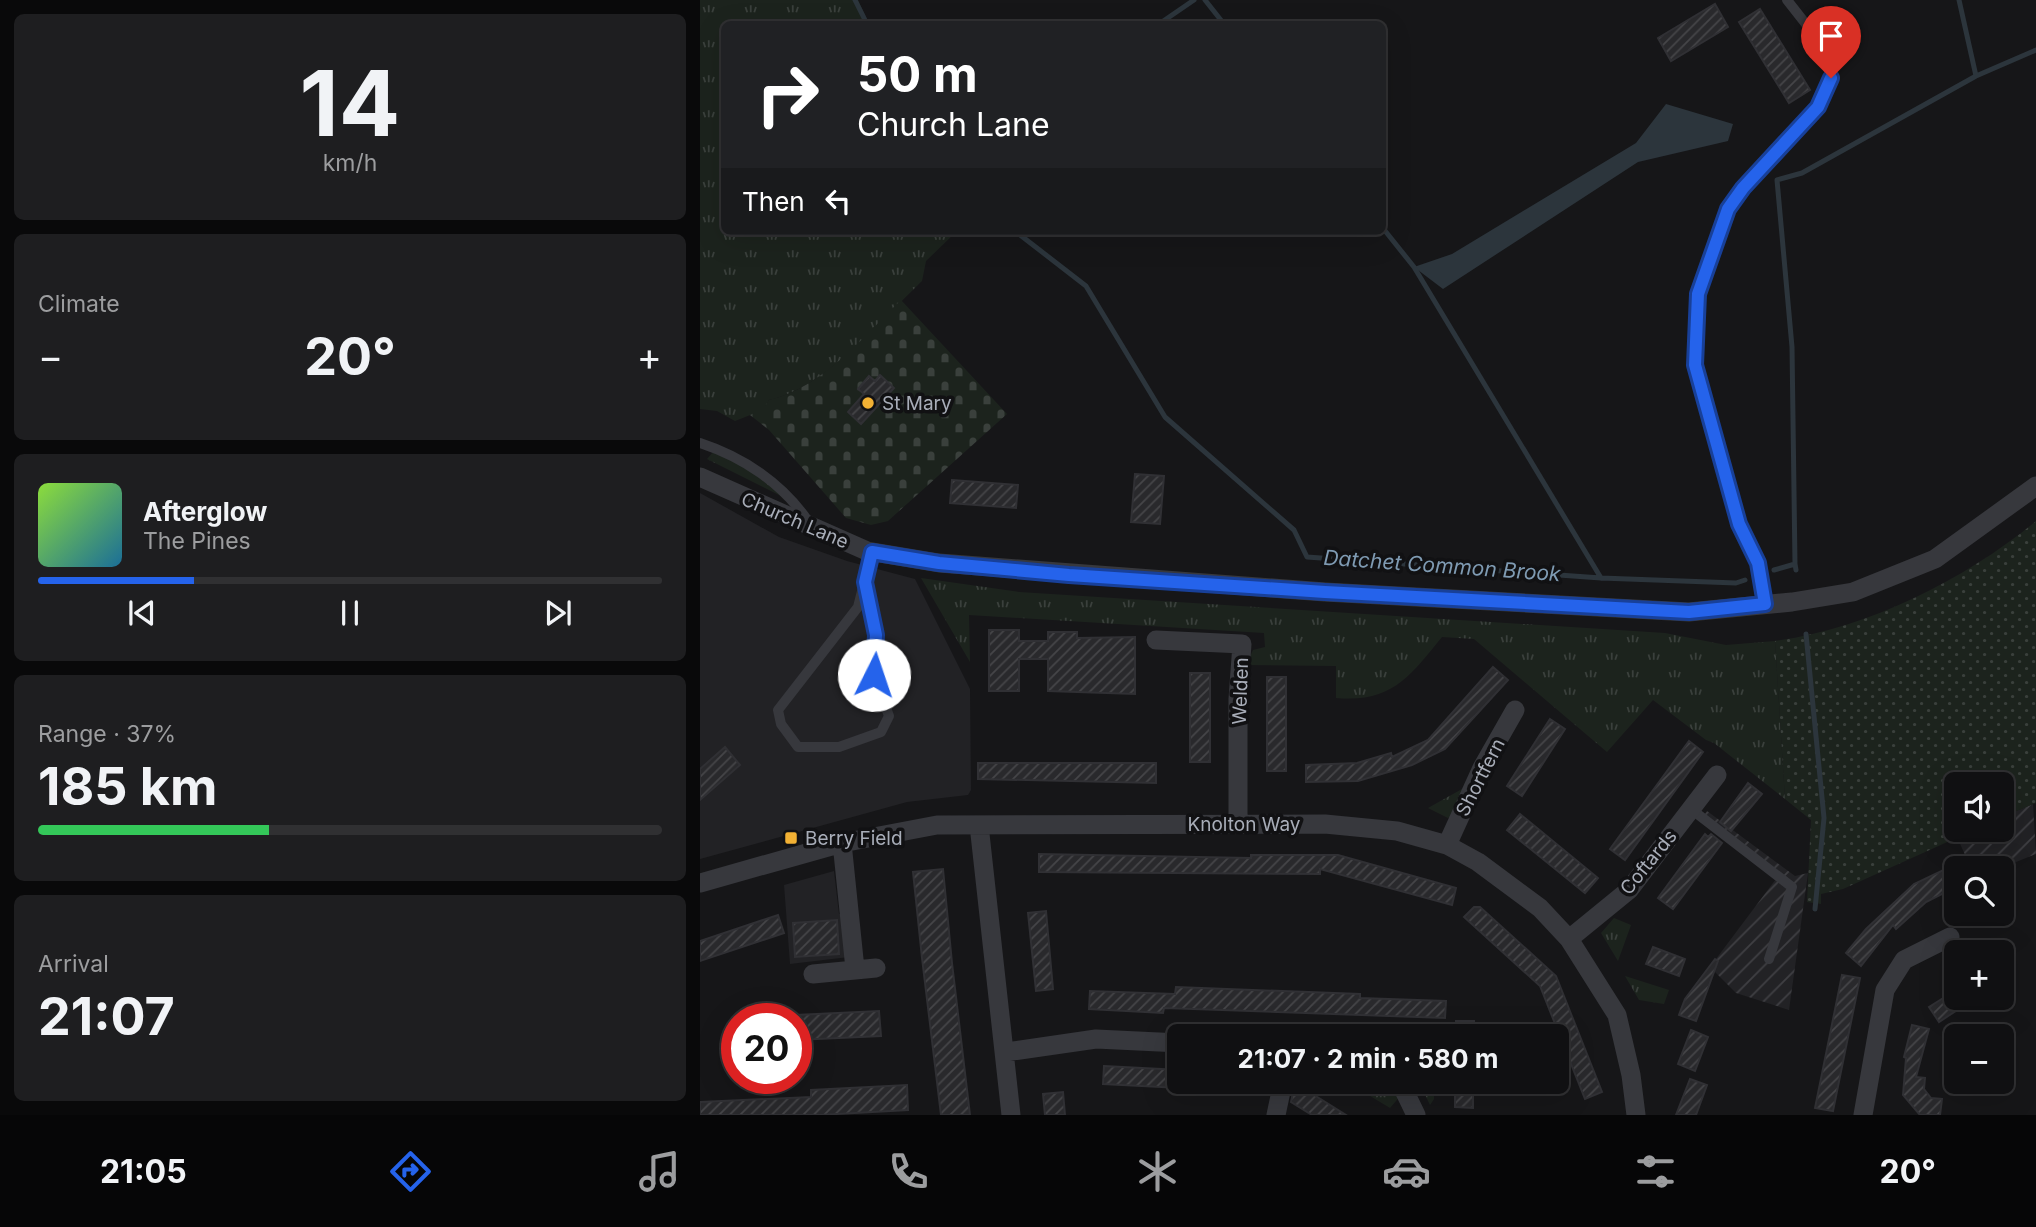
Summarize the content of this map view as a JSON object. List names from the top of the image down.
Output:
{
  "streets": {
    "street": [
      "Church Lane",
      "Welden",
      "Shortfern",
      "Knolton Way",
      "Coftards"
    ]
  },
  "crossings": [
    ["Welden", "Knolton Way"],
    ["Shortfern", "Knolton Way"],
    ["Knolton Way", "Coftards"]
  ],
  "water": ["Datchet Common Brook"],
  "places": {
    "other": ["St Mary"],
    "transit": ["Berry Field"]
  },
  "page": {
    "tile": [
      ["14", "km/h"],
      "Climate",
      ["Range · 37%", "185 km"],
      ["Arrival", "21:07"]
    ],
    "turn": ["50 m", "Church Lane"],
    "then": "Then",
    "heat": ["−", "20°", "+"],
    "song": ["Afterglow", "The Pines"],
    "map_buttons": ["+", "−"],
    "limit": "20",
    "trip": "21:07 · 2 min · 580 m",
    "tabs": ["21:05", "20°"]
  }
}
